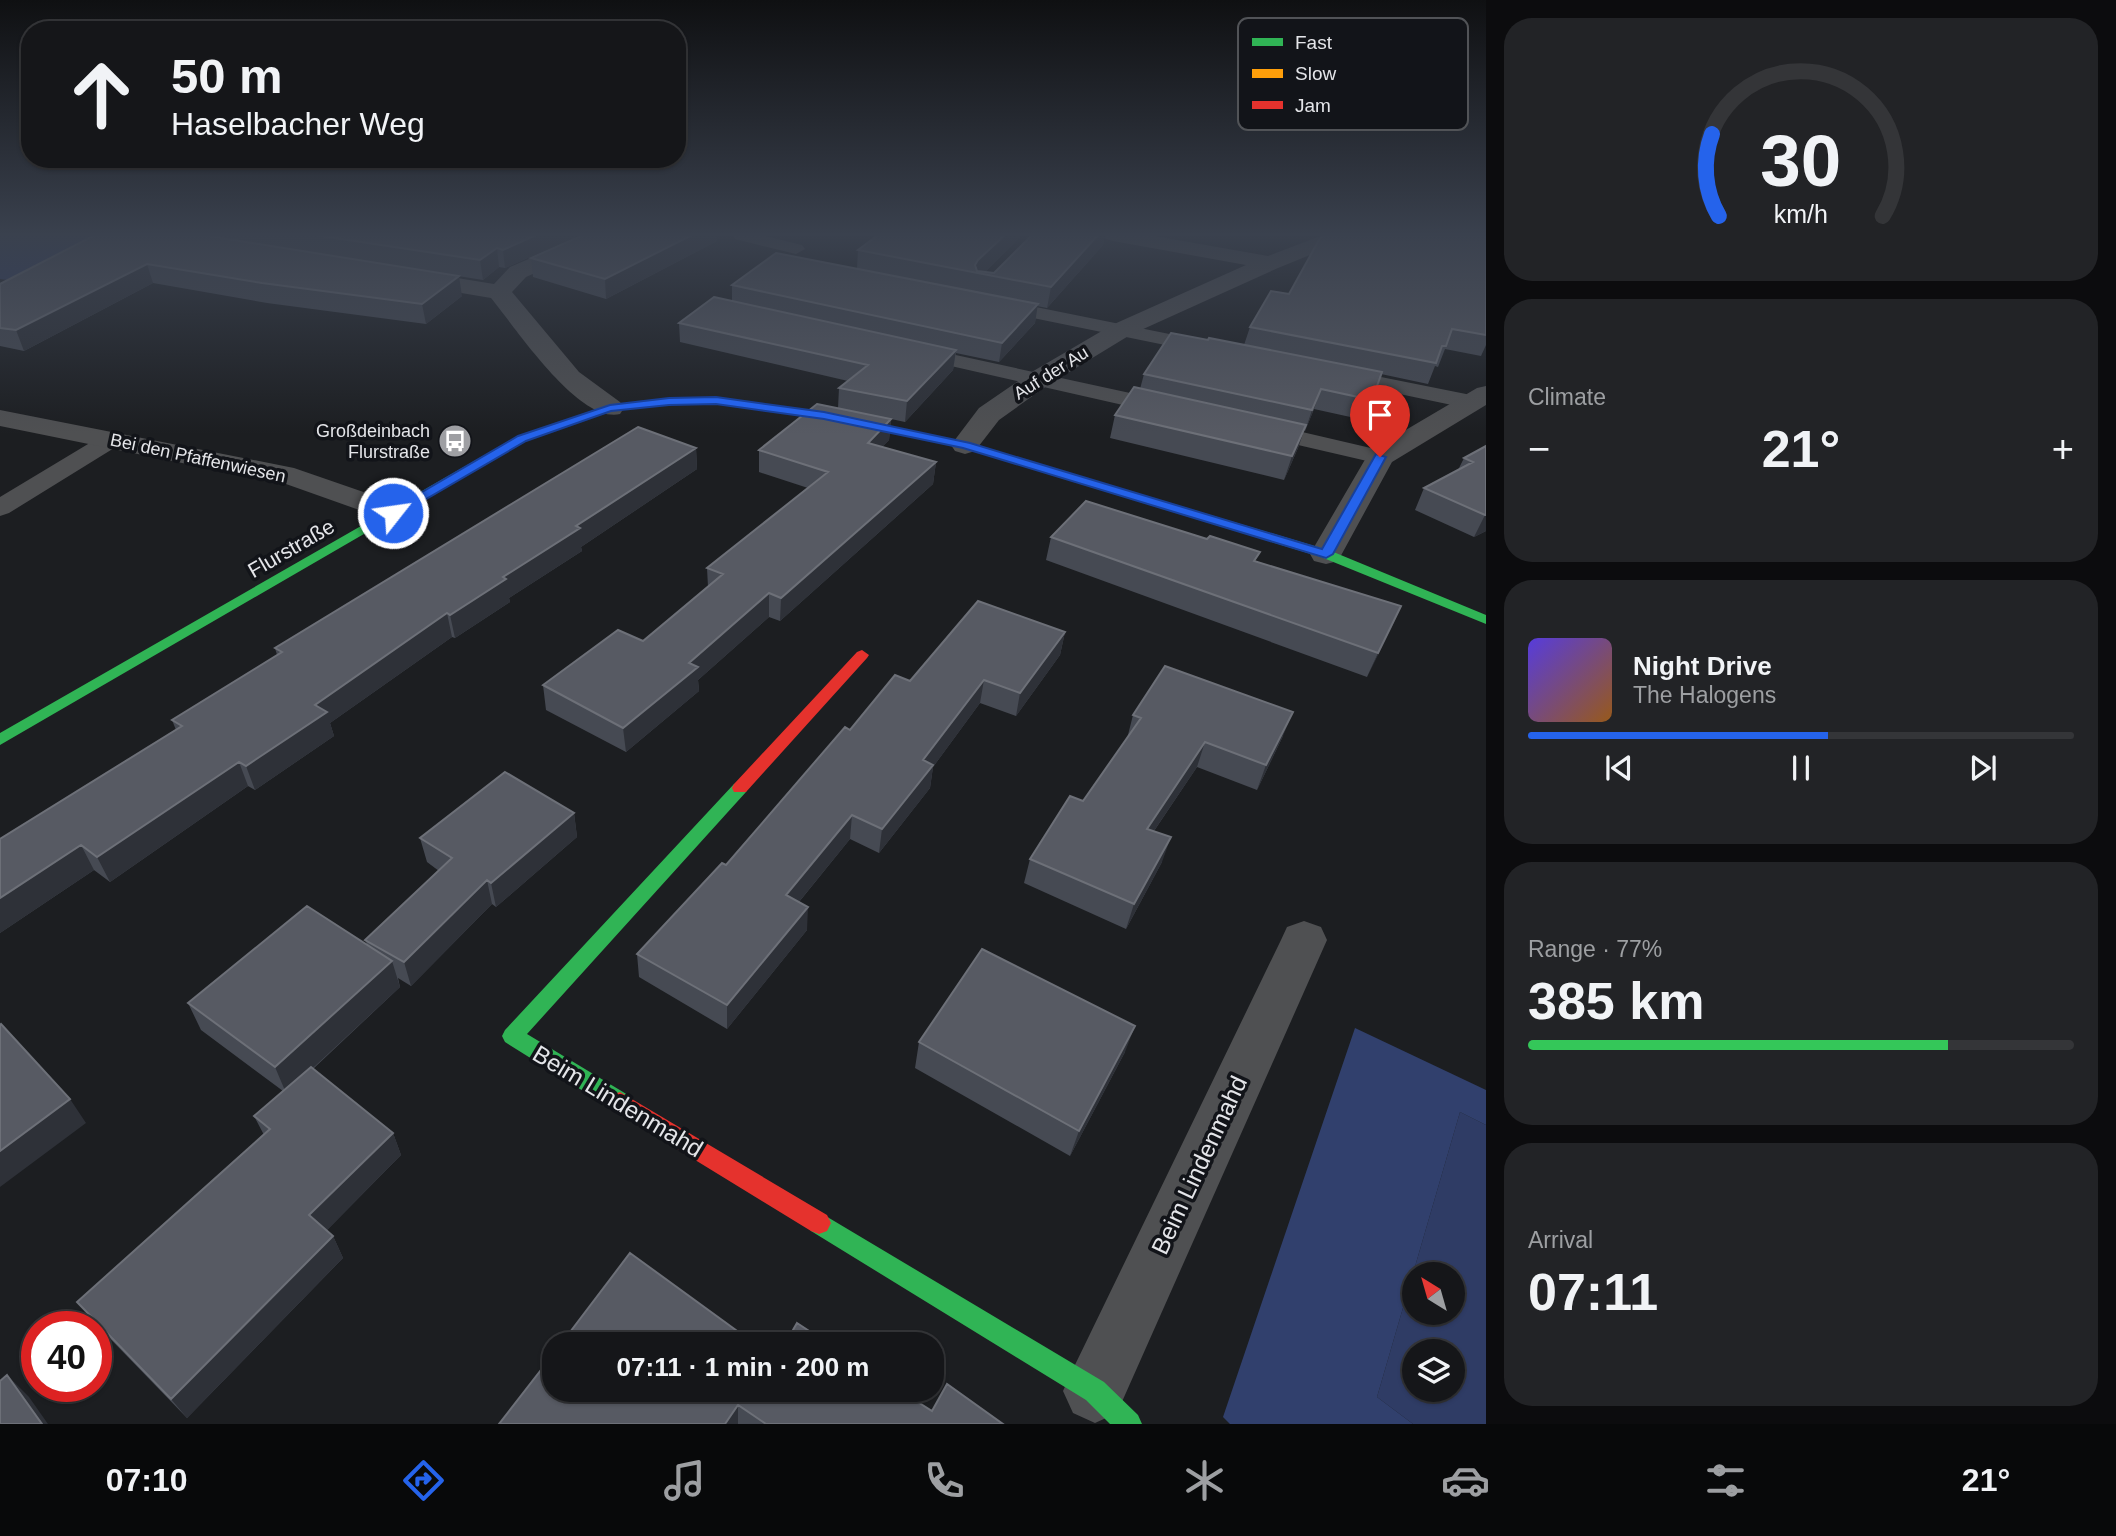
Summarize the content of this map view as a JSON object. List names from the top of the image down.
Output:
{
  "streets": {
    "street": [
      "Auf der Au",
      "Bei den Pfaffenwiesen",
      "Flurstraße",
      "Beim Lindenmahd"
    ]
  },
  "crossings": [
    ["Auf der Au", "Flurstraße"],
    ["Bei den Pfaffenwiesen", "Flurstraße"]
  ],
  "places": {
    "bus stop": ["Großdeinbach Flurstraße"]
  },
  "legend": ["Fast", "Slow", "Jam"],
  "north": "top left",
  "page": {
    "turn": ["50 m", "Haselbacher Weg"],
    "tile": [
      "Climate",
      ["Range · 77%", "385 km"],
      ["Arrival", "07:11"]
    ],
    "heat": ["−", "21°", "+"],
    "song": ["Night Drive", "The Halogens"],
    "limit": "40",
    "trip": "07:11 · 1 min · 200 m",
    "tabs": ["07:10", "21°"],
    "gauge": ["30", "km/h"]
  }
}
